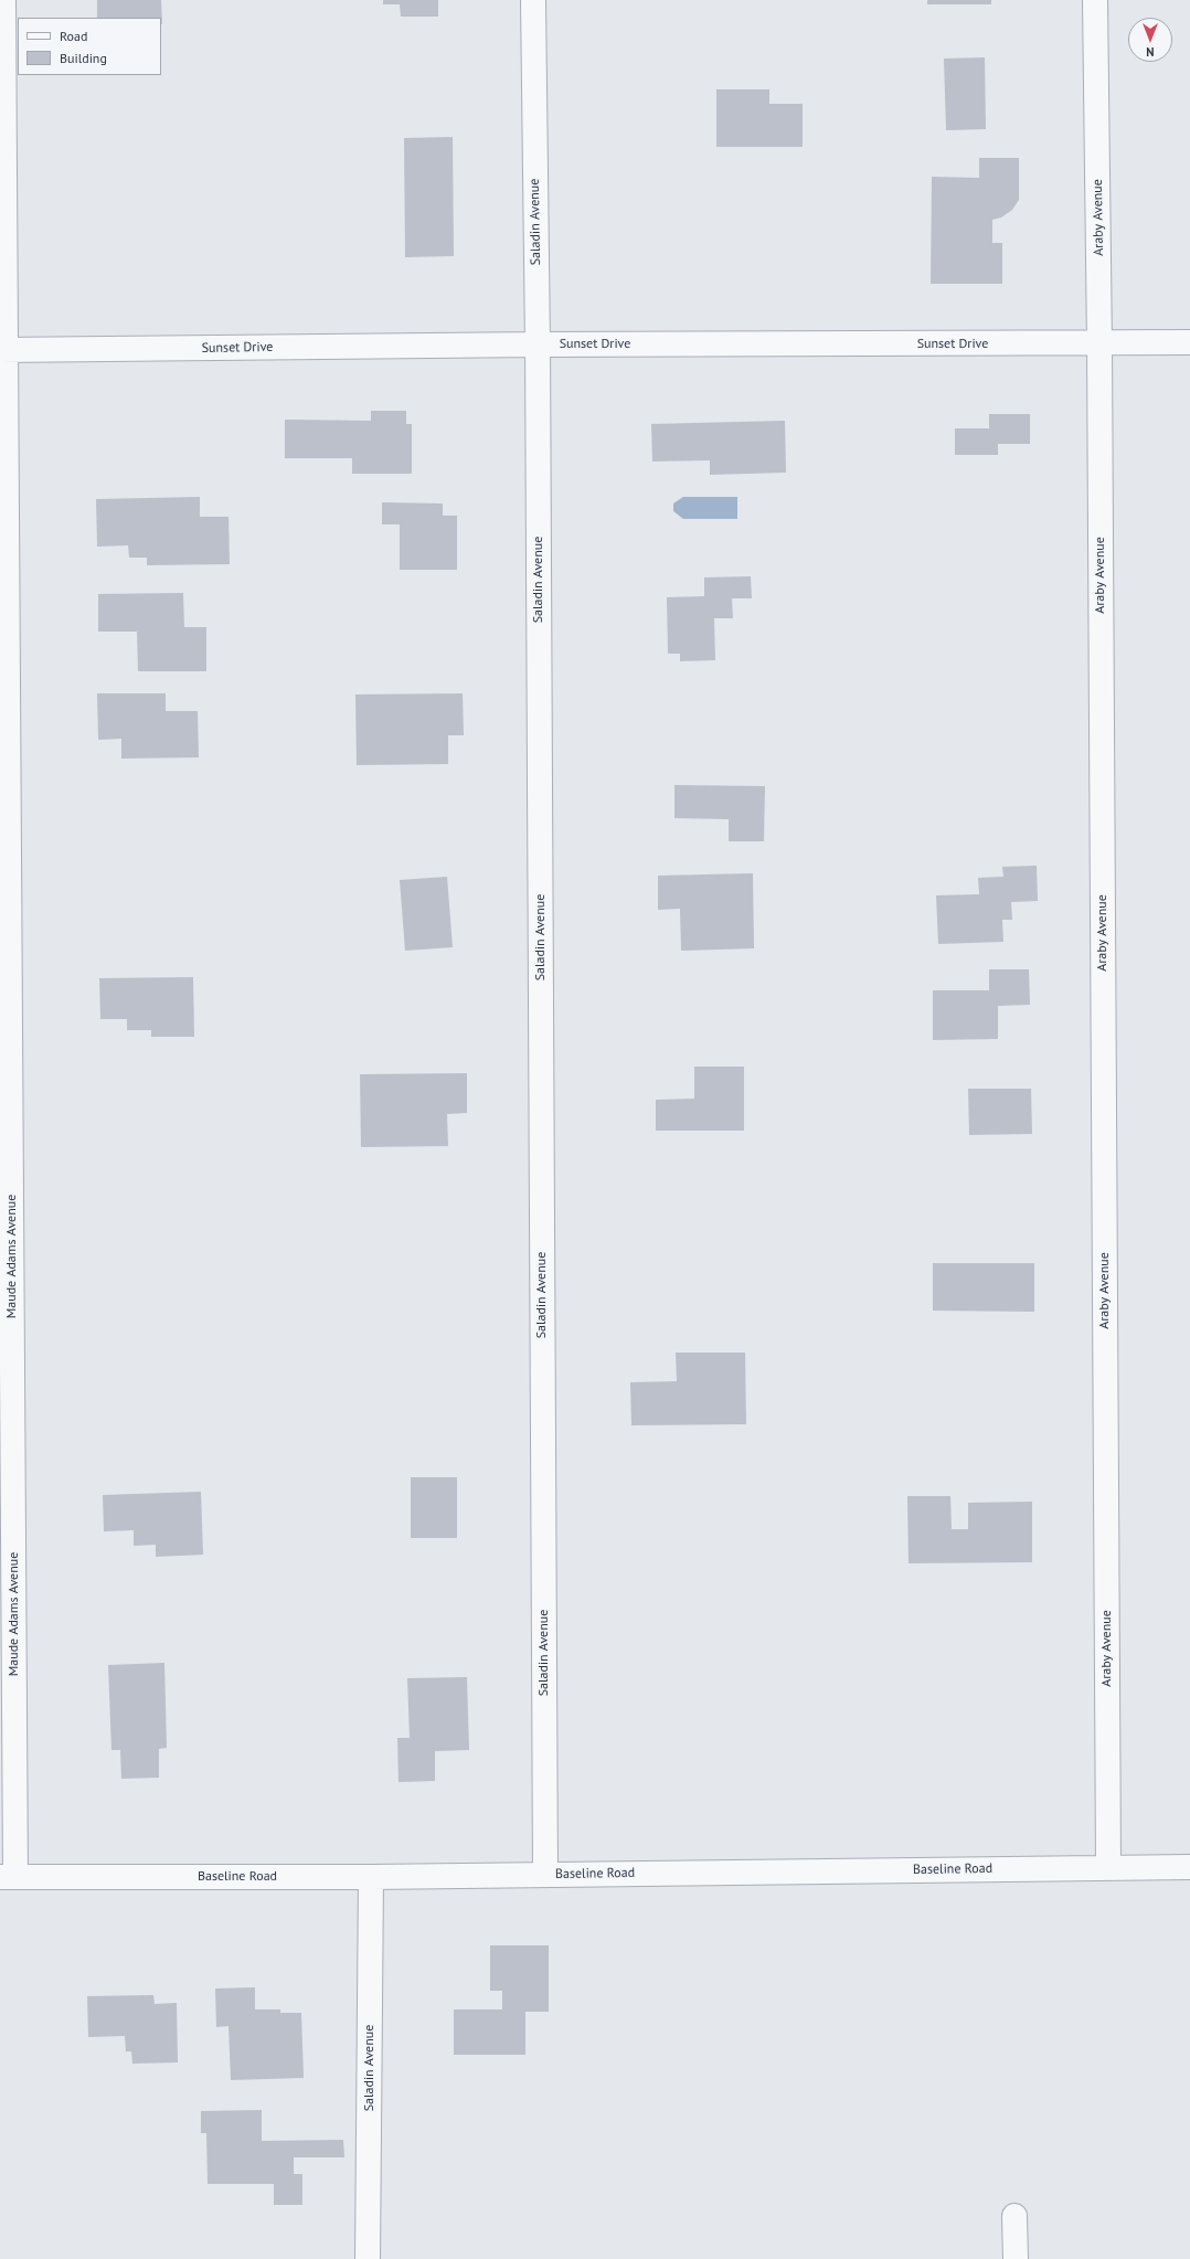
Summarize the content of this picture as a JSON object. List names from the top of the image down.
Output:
{
  "streets": {
    "street": [
      "Araby Avenue",
      "Saladin Avenue",
      "Sunset Drive",
      "Maude Adams Avenue",
      "Baseline Road"
    ]
  },
  "crossings": [
    ["Araby Avenue", "Sunset Drive"],
    ["Araby Avenue", "Baseline Road"],
    ["Saladin Avenue", "Sunset Drive"],
    ["Saladin Avenue", "Baseline Road"],
    ["Sunset Drive", "Maude Adams Avenue"],
    ["Maude Adams Avenue", "Baseline Road"]
  ],
  "legend": ["Road", "Building"],
  "north": "bottom"
}
